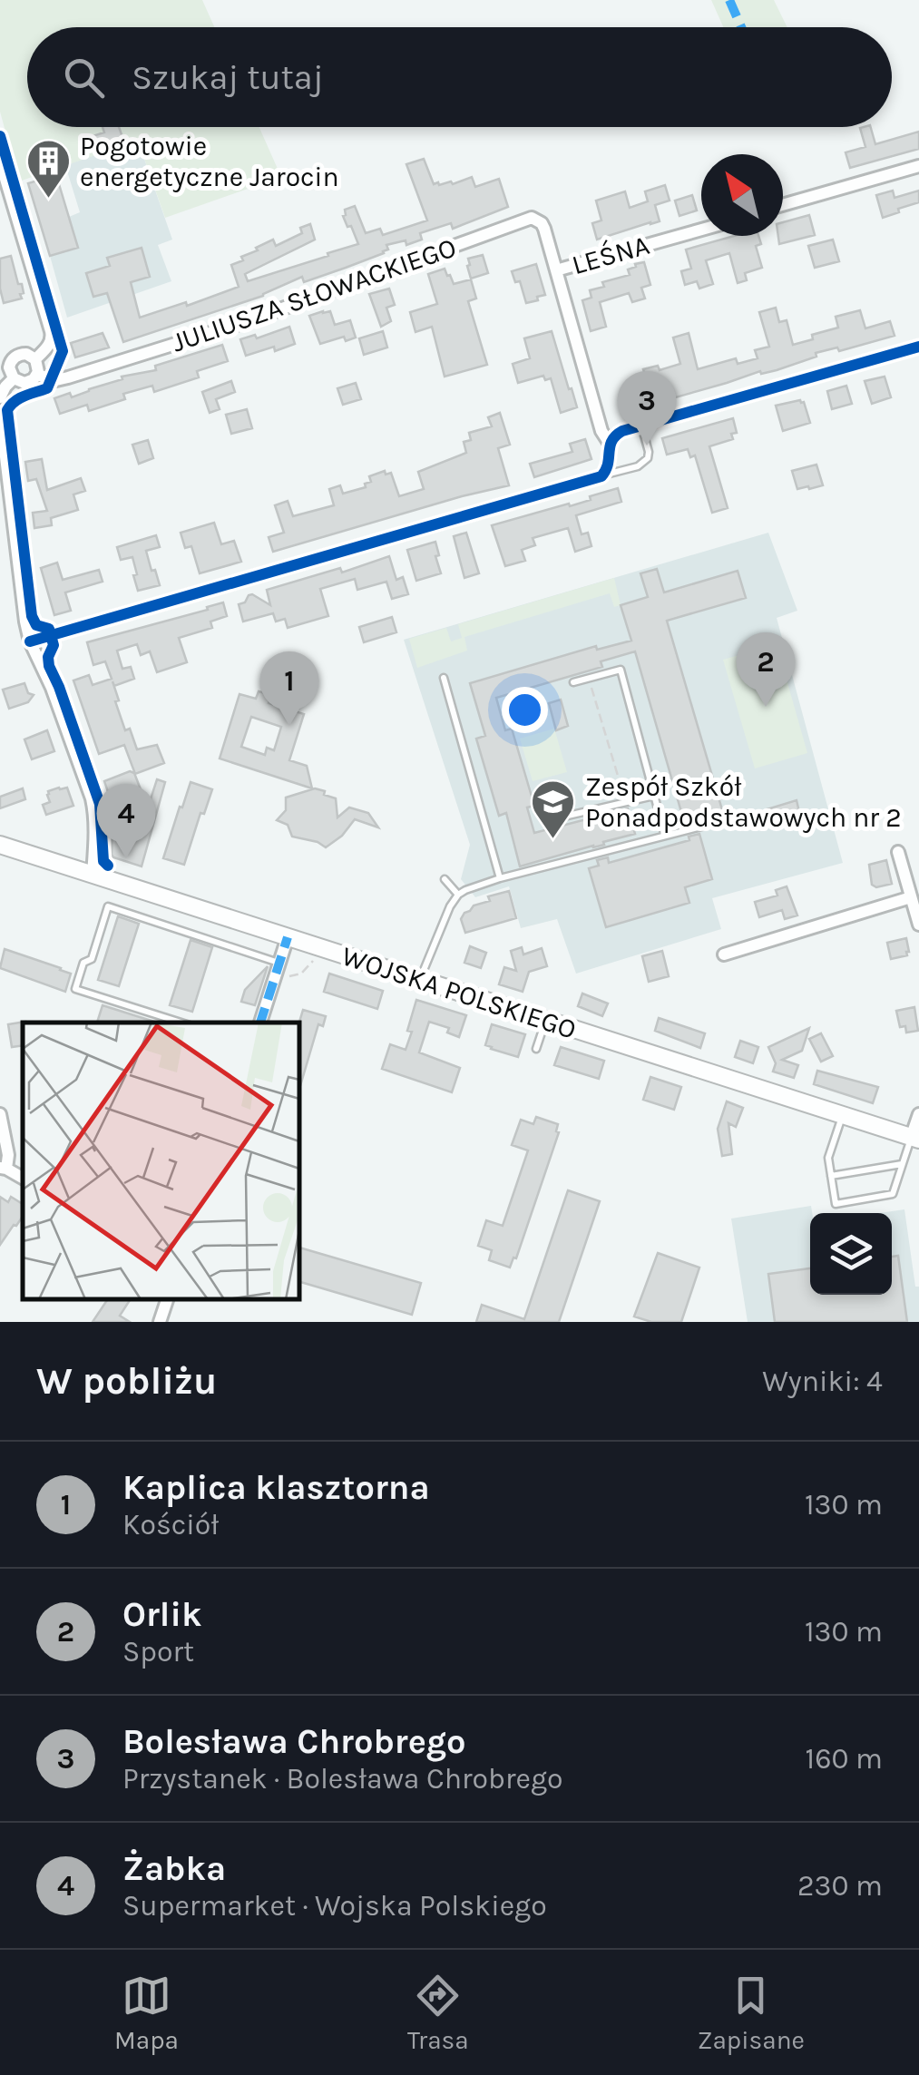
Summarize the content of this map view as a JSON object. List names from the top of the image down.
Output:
{
  "streets": {
    "main road": ["WOJSKA POLSKIEGO"],
    "street": ["LEŚNA", "JULIUSZA SŁOWACKIEGO"]
  },
  "crossings": [
    ["LEŚNA", "JULIUSZA SŁOWACKIEGO"]
  ],
  "places": {
    "building": ["Pogotowie energetyczne Jarocin"],
    "school or university": ["Zespół Szkół Ponadpodstawowych nr 2"]
  },
  "north": "top left",
  "page": {
    "search": "Szukaj tutaj",
    "pins": [
      "3",
      "2",
      "1",
      "4"
    ],
    "heading": ["W pobliżu", "Wyniki: 4"],
    "list": [
      {
        "mark": "1",
        "name": "Kaplica klasztorna",
        "note": "Kościół",
        "value": "130 m"
      },
      {
        "mark": "2",
        "name": "Orlik",
        "note": "Sport",
        "value": "130 m"
      },
      {
        "mark": "3",
        "name": "Bolesława Chrobrego",
        "note": "Przystanek · Bolesława Chrobrego",
        "value": "160 m"
      },
      {
        "mark": "4",
        "name": "Żabka",
        "note": "Supermarket · Wojska Polskiego",
        "value": "230 m"
      }
    ],
    "nav": ["Mapa", "Trasa", "Zapisane"]
  }
}
